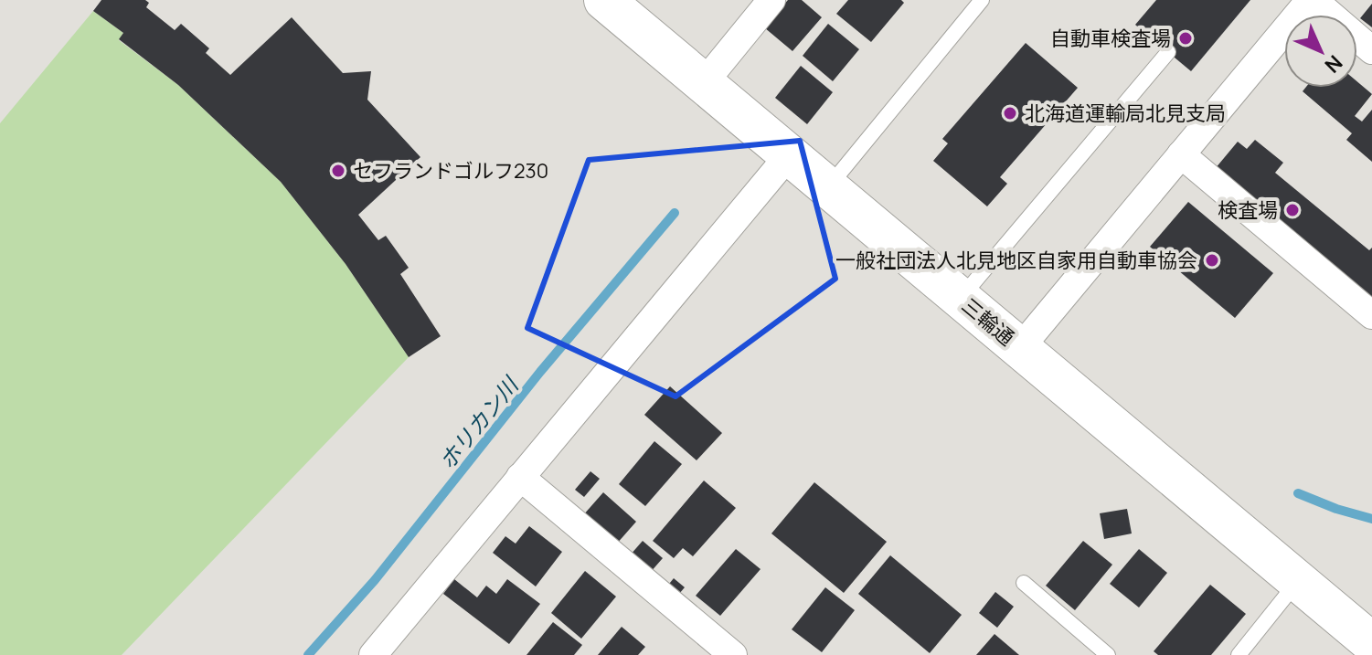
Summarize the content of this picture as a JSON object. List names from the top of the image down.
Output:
{
  "streets": {
    "street": ["三輪通"]
  },
  "water": ["ホリカン川"],
  "places": [
    "自動車検査場",
    "北海道運輸局北見支局",
    "セフランドゴルフ230",
    "検査場",
    "一般社団法人北見地区自家用自動車協会"
  ],
  "north": "bottom right"
}
